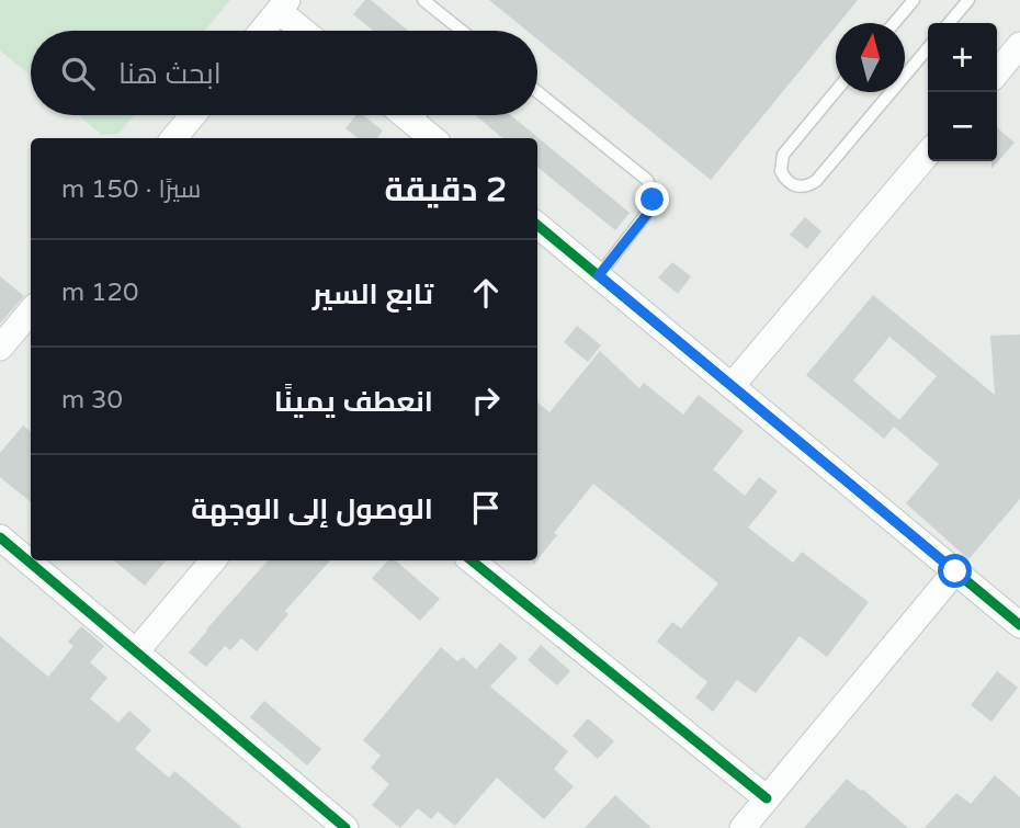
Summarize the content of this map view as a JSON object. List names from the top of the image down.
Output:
{
  "north": "top",
  "page": {
    "map_buttons": ["+", "−"],
    "search": "ابحث هنا",
    "heading": ["2 دقيقة", "سيرًا · 150 m"],
    "list": [
      ["تابع السير", "120 m"],
      ["انعطف يمينًا", "30 m"],
      "الوصول إلى الوجهة"
    ]
  }
}
